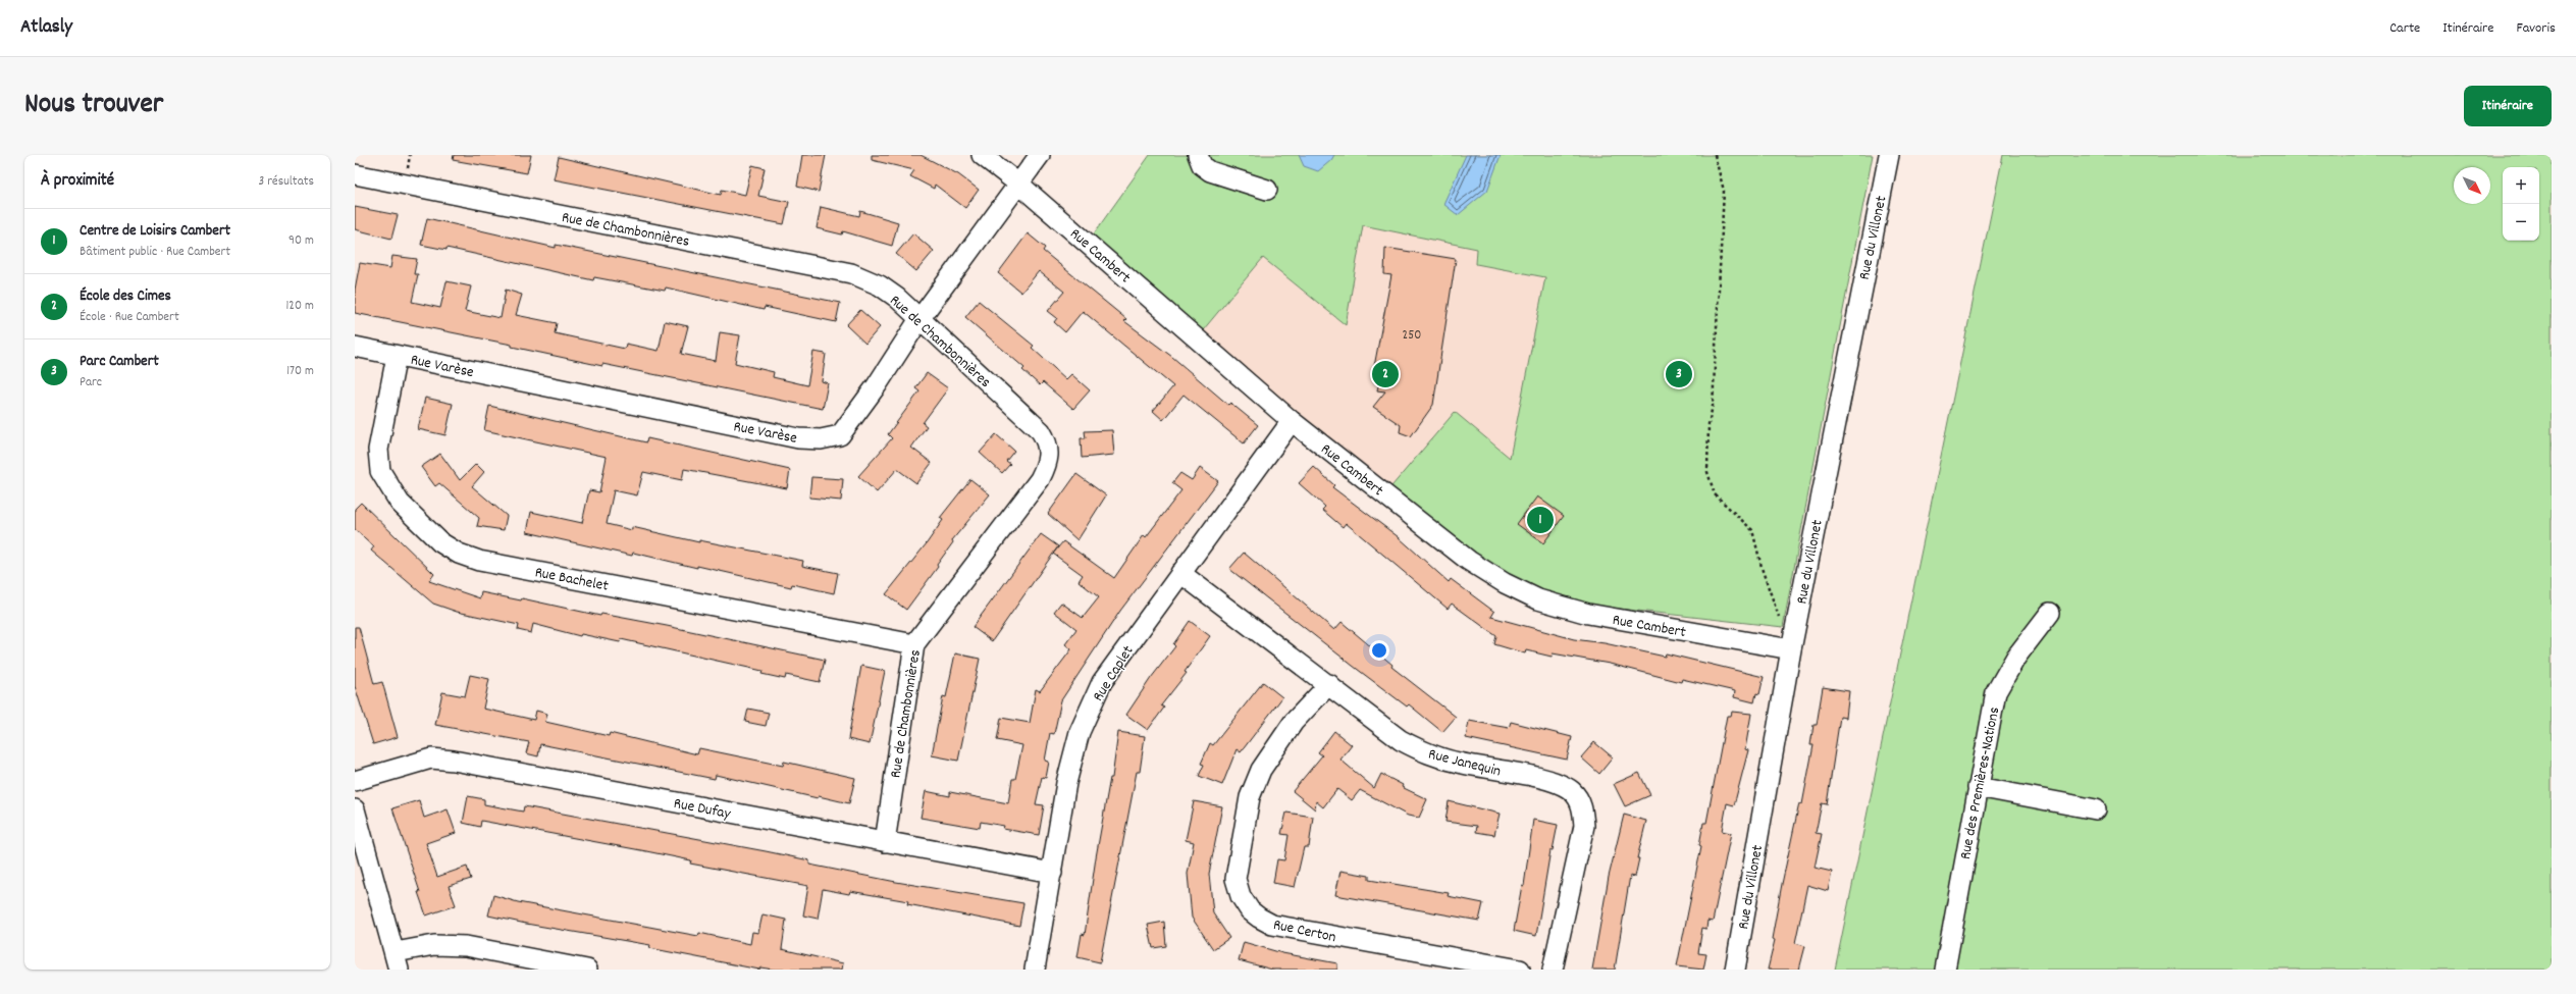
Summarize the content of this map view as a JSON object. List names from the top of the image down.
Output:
{
  "streets": {
    "street": [
      "Rue de Chambonnières",
      "Rue du Villonet",
      "Rue Cambert",
      "Rue Varèse",
      "Rue Bachelet",
      "Rue Caplet",
      "Rue Janequin",
      "Rue des Premières-Nations",
      "Rue Dufay",
      "Rue Certon"
    ]
  },
  "crossings": [
    ["Rue de Chambonnières", "Rue Varèse"],
    ["Rue de Chambonnières", "Rue Bachelet"],
    ["Rue de Chambonnières", "Rue Dufay"],
    ["Rue du Villonet", "Rue Cambert"],
    ["Rue Cambert", "Rue Varèse"],
    ["Rue Cambert", "Rue Caplet"],
    ["Rue Varèse", "Rue Bachelet"],
    ["Rue Caplet", "Rue Janequin"],
    ["Rue Caplet", "Rue Dufay"],
    ["Rue Janequin", "Rue Certon"]
  ],
  "house_numbers": ["250"],
  "north": "bottom right",
  "page": {
    "header": "Atlasly",
    "nav": ["Carte", "Itinéraire", "Favoris"],
    "title": "Nous trouver",
    "buttons": "Itinéraire",
    "heading": ["À proximité", "3 résultats"],
    "map_buttons": ["+", "−"],
    "list": [
      {
        "mark": "1",
        "name": "Centre de Loisirs Cambert",
        "note": "Bâtiment public · Rue Cambert",
        "value": "90 m"
      },
      {
        "mark": "2",
        "name": "École des Cimes",
        "note": "École · Rue Cambert",
        "value": "120 m"
      },
      {
        "mark": "3",
        "name": "Parc Cambert",
        "note": "Parc",
        "value": "170 m"
      }
    ],
    "pins": ["2", "3", "1"]
  }
}
